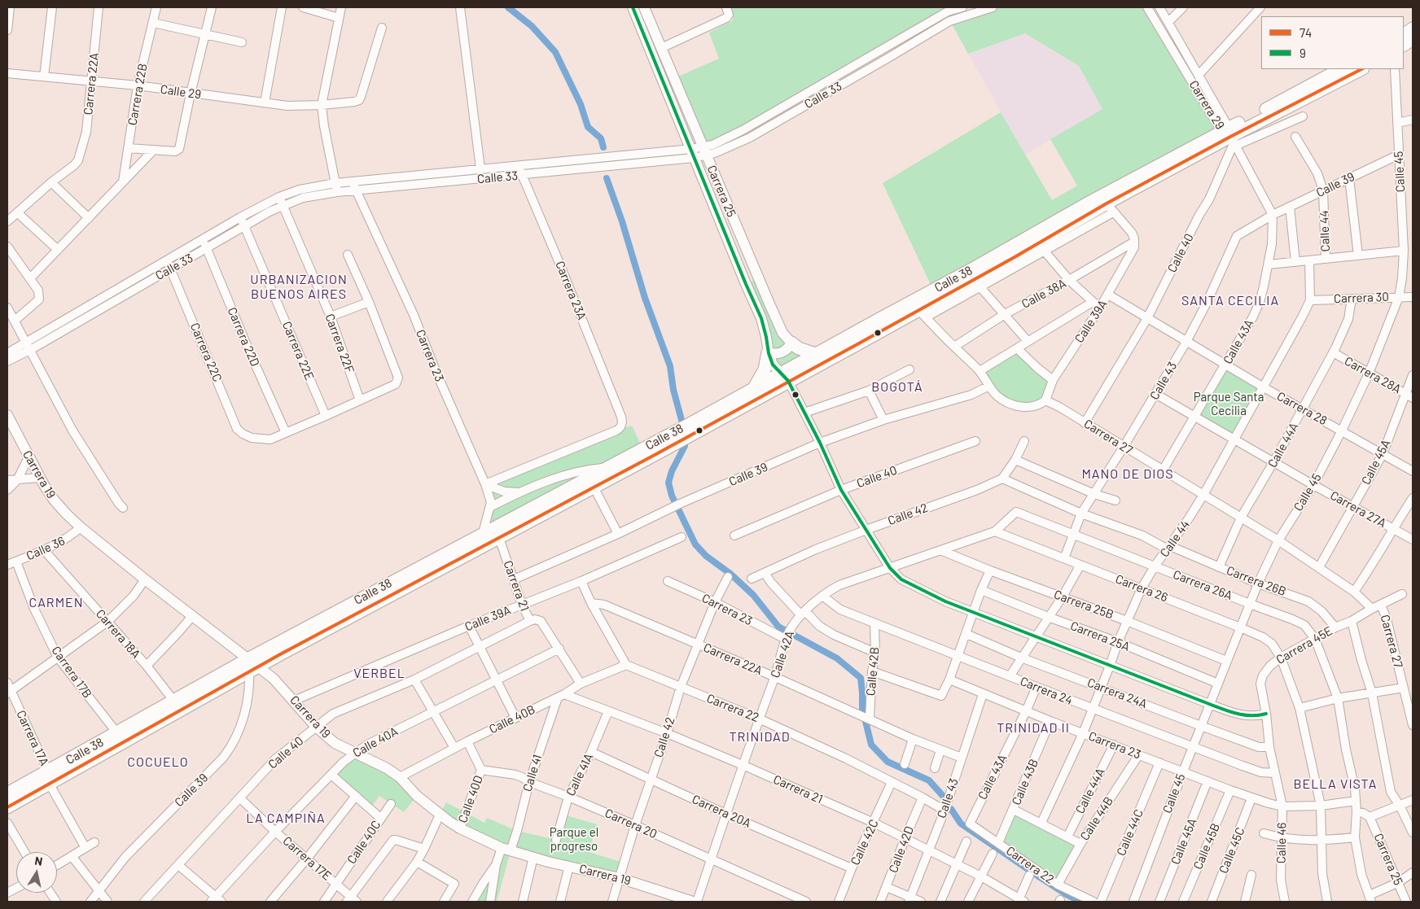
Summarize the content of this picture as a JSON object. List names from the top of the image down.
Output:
{
  "streets": {
    "highway": ["Calle 38"],
    "main road": ["Carrera 25", "Carrera 19"],
    "street": [
      "Carrera 22A",
      "Calle 29",
      "Carrera 22B",
      "Calle 33",
      "Carrera 29",
      "Calle 45",
      "Calle 39",
      "Calle 44",
      "Calle 40",
      "Carrera 23A",
      "Calle 38A",
      "Carrera 30",
      "Calle 39A",
      "Carrera 22D",
      "Calle 43A",
      "Carrera 22F",
      "Carrera 22E",
      "Carrera 22C",
      "Carrera 23",
      "Carrera 28A",
      "Calle 43",
      "Carrera 28",
      "Carrera 27",
      "Calle 44A",
      "Calle 45A",
      "Carrera 27A",
      "Calle 42",
      "Calle 36",
      "Carrera 26B",
      "Carrera 26A",
      "Carrera 21",
      "Carrera 26",
      "Carrera 25B",
      "Carrera 18A",
      "Carrera 25A",
      "Carrera 45E",
      "Calle 42A",
      "Calle 42B",
      "Carrera 17B",
      "Carrera 24",
      "Carrera 24A",
      "Carrera 22",
      "Calle 40B",
      "Carrera 17A",
      "Calle 40A",
      "Calle 41",
      "Calle 41A",
      "Calle 43B",
      "Calle 40D",
      "Carrera 20A",
      "Calle 44B",
      "Carrera 20",
      "Calle 44C",
      "Calle 40C",
      "Calle 42C",
      "Calle 46",
      "Calle 45B",
      "Calle 42D",
      "Calle 45C",
      "Carrera 17E"
    ]
  },
  "crossings": [
    ["Carrera 22A", "Calle 29"],
    ["Carrera 22A", "Calle 43"],
    ["Carrera 22A", "Calle 42"],
    ["Carrera 22A", "Calle 42A"],
    ["Carrera 22A", "Calle 42B"],
    ["Calle 29", "Carrera 22B"],
    ["Calle 33", "Carrera 25"],
    ["Calle 33", "Carrera 23A"],
    ["Calle 33", "Carrera 22D"],
    ["Calle 33", "Carrera 22F"],
    ["Calle 33", "Carrera 22E"],
    ["Calle 33", "Carrera 22C"],
    ["Calle 33", "Carrera 23"],
    ["Carrera 29", "Calle 40"],
    ["Carrera 29", "Calle 38"],
    ["Calle 45", "Calle 39"],
    ["Calle 45", "Carrera 25"],
    ["Calle 45", "Carrera 30"],
    ["Calle 45", "Carrera 23"],
    ["Calle 45", "Carrera 28A"],
    ["Calle 45", "Carrera 28"],
    ["Calle 45", "Carrera 27"],
    ["Calle 45", "Carrera 27A"],
    ["Calle 45", "Carrera 26B"],
    ["Calle 45", "Carrera 26A"],
    ["Calle 45", "Carrera 26"],
    ["Calle 45", "Carrera 25B"],
    ["Calle 45", "Carrera 25A"],
    ["Calle 45", "Carrera 24"],
    ["Calle 45", "Carrera 24A"],
    ["Calle 39", "Carrera 25"],
    ["Calle 39", "Calle 44"],
    ["Calle 39", "Calle 38"],
    ["Calle 39", "Calle 43A"],
    ["Calle 39", "Calle 43"],
    ["Calle 39", "Carrera 19"],
    ["Calle 39", "Carrera 21"],
    ["Carrera 25", "Calle 44"],
    ["Carrera 25", "Calle 40"],
    ["Carrera 25", "Calle 38"],
    ["Carrera 25", "Calle 42"],
    ["Carrera 25", "Carrera 45E"],
    ["Carrera 25", "Calle 42A"],
    ["Calle 44", "Carrera 30"],
    ["Calle 44", "Carrera 23"],
    ["Calle 44", "Carrera 28"],
    ["Calle 44", "Carrera 27"],
    ["Calle 44", "Carrera 27A"],
    ["Calle 44", "Carrera 26B"],
    ["Calle 44", "Carrera 26A"],
    ["Calle 44", "Carrera 26"],
    ["Calle 44", "Carrera 25B"],
    ["Calle 44", "Carrera 25A"],
    ["Calle 44", "Carrera 24"],
    ["Calle 44", "Carrera 24A"],
    ["Calle 40", "Calle 38"],
    ["Calle 40", "Carrera 28"],
    ["Calle 40", "Carrera 27"],
    ["Calle 40", "Carrera 19"],
    ["Calle 40", "Carrera 21"],
    ["Calle 40", "Carrera 17E"],
    ["Calle 38", "Carrera 23"],
    ["Calle 38", "Carrera 19"],
    ["Calle 38", "Carrera 21"],
    ["Calle 38", "Carrera 18A"],
    ["Calle 38", "Carrera 17B"],
    ["Calle 38", "Carrera 17A"],
    ["Carrera 23A", "Carrera 23"],
    ["Calle 38A", "Calle 39A"],
    ["Carrera 30", "Calle 44A"],
    ["Calle 39A", "Carrera 28"],
    ["Calle 39A", "Carrera 27"],
    ["Calle 39A", "Carrera 19"],
    ["Calle 39A", "Carrera 21"],
    ["Carrera 22D", "Carrera 22C"],
    ["Calle 43A", "Carrera 23"],
    ["Calle 43A", "Calle 43"],
    ["Calle 43A", "Carrera 28"],
    ["Calle 43A", "Carrera 27"],
    ["Calle 43A", "Carrera 27A"],
    ["Calle 43A", "Carrera 24"],
    ["Calle 43A", "Carrera 22"],
    ["Carrera 23", "Calle 43"],
    ["Carrera 23", "Calle 44A"],
    ["Carrera 23", "Calle 45A"],
    ["Carrera 23", "Calle 42"],
    ["Carrera 23", "Carrera 26"],
    ["Carrera 23", "Carrera 45E"],
    ["Carrera 23", "Calle 42A"],
    ["Carrera 23", "Calle 43B"],
    ["Carrera 23", "Calle 44B"],
    ["Carrera 23", "Calle 44C"],
    ["Carrera 23", "Calle 46"],
    ["Carrera 23", "Calle 45B"],
    ["Carrera 23", "Calle 45C"],
    ["Carrera 28A", "Calle 44A"],
    ["Carrera 28A", "Calle 45A"],
    ["Calle 43", "Carrera 28"],
    ["Calle 43", "Carrera 27"],
    ["Calle 43", "Carrera 27A"],
    ["Calle 43", "Carrera 26B"],
    ["Calle 43", "Carrera 26A"],
    ["Calle 43", "Carrera 21"],
    ["Calle 43", "Carrera 26"],
    ["Calle 43", "Carrera 22"],
    ["Carrera 28", "Calle 44A"],
    ["Carrera 28", "Calle 45A"],
    ["Carrera 27", "Calle 44A"],
    ["Carrera 27", "Calle 45A"],
    ["Carrera 27", "Carrera 45E"],
    ["Calle 44A", "Carrera 27A"],
    ["Calle 44A", "Carrera 26B"],
    ["Calle 45A", "Carrera 27A"],
    ["Carrera 19", "Calle 42"],
    ["Carrera 19", "Calle 36"],
    ["Carrera 19", "Calle 40B"],
    ["Carrera 19", "Calle 40A"],
    ["Carrera 19", "Calle 41"],
    ["Carrera 19", "Calle 40D"],
    ["Calle 42", "Carrera 26B"],
    ["Calle 42", "Carrera 21"],
    ["Calle 42", "Carrera 22"],
    ["Calle 42", "Carrera 20A"],
    ["Calle 42", "Carrera 20"],
    ["Calle 36", "Carrera 18A"],
    ["Calle 36", "Carrera 17B"],
    ["Carrera 26B", "Carrera 45E"],
    ["Carrera 26A", "Carrera 45E"],
    ["Carrera 26A", "Calle 42A"],
    ["Carrera 21", "Calle 42A"],
    ["Carrera 21", "Calle 40B"],
    ["Carrera 21", "Calle 40A"],
    ["Carrera 21", "Calle 41"],
    ["Carrera 21", "Calle 41A"],
    ["Carrera 21", "Calle 42C"],
    ["Carrera 21", "Calle 42D"],
    ["Carrera 26", "Carrera 45E"],
    ["Carrera 26", "Calle 42A"],
    ["Carrera 25B", "Calle 42A"],
    ["Carrera 45E", "Carrera 24"],
    ["Carrera 45E", "Carrera 24A"],
    ["Carrera 45E", "Calle 46"],
    ["Calle 42A", "Carrera 24"],
    ["Calle 42A", "Carrera 22"],
    ["Calle 42A", "Carrera 20A"],
    ["Calle 42A", "Carrera 20"],
    ["Calle 42B", "Carrera 24"],
    ["Carrera 22", "Calle 40B"],
    ["Carrera 22", "Calle 43B"],
    ["Carrera 22", "Calle 44B"],
    ["Carrera 22", "Calle 42C"],
    ["Carrera 22", "Calle 42D"],
    ["Calle 40B", "Calle 41"],
    ["Calle 40A", "Carrera 17E"],
    ["Calle 41", "Carrera 20"],
    ["Calle 41A", "Carrera 20A"],
    ["Calle 41A", "Carrera 20"],
    ["Calle 40D", "Carrera 20"],
    ["Carrera 20A", "Calle 42C"],
    ["Calle 40C", "Carrera 17E"]
  ],
  "districts": [
    "URBANIZACION BUENOS AIRES",
    "SANTA CECILIA",
    "BOGOTÁ",
    "MANO DE DIOS",
    "CARMEN",
    "VERBEL",
    "TRINIDAD II",
    "TRINIDAD",
    "COCUELO",
    "BELLA VISTA",
    "LA CAMPIÑA"
  ],
  "parks": ["Parque Santa Cecilia", "Parque el progreso"],
  "lines": ["transit line 9", "transit line 74"],
  "legend": ["74", "9"],
  "north": "top"
}
